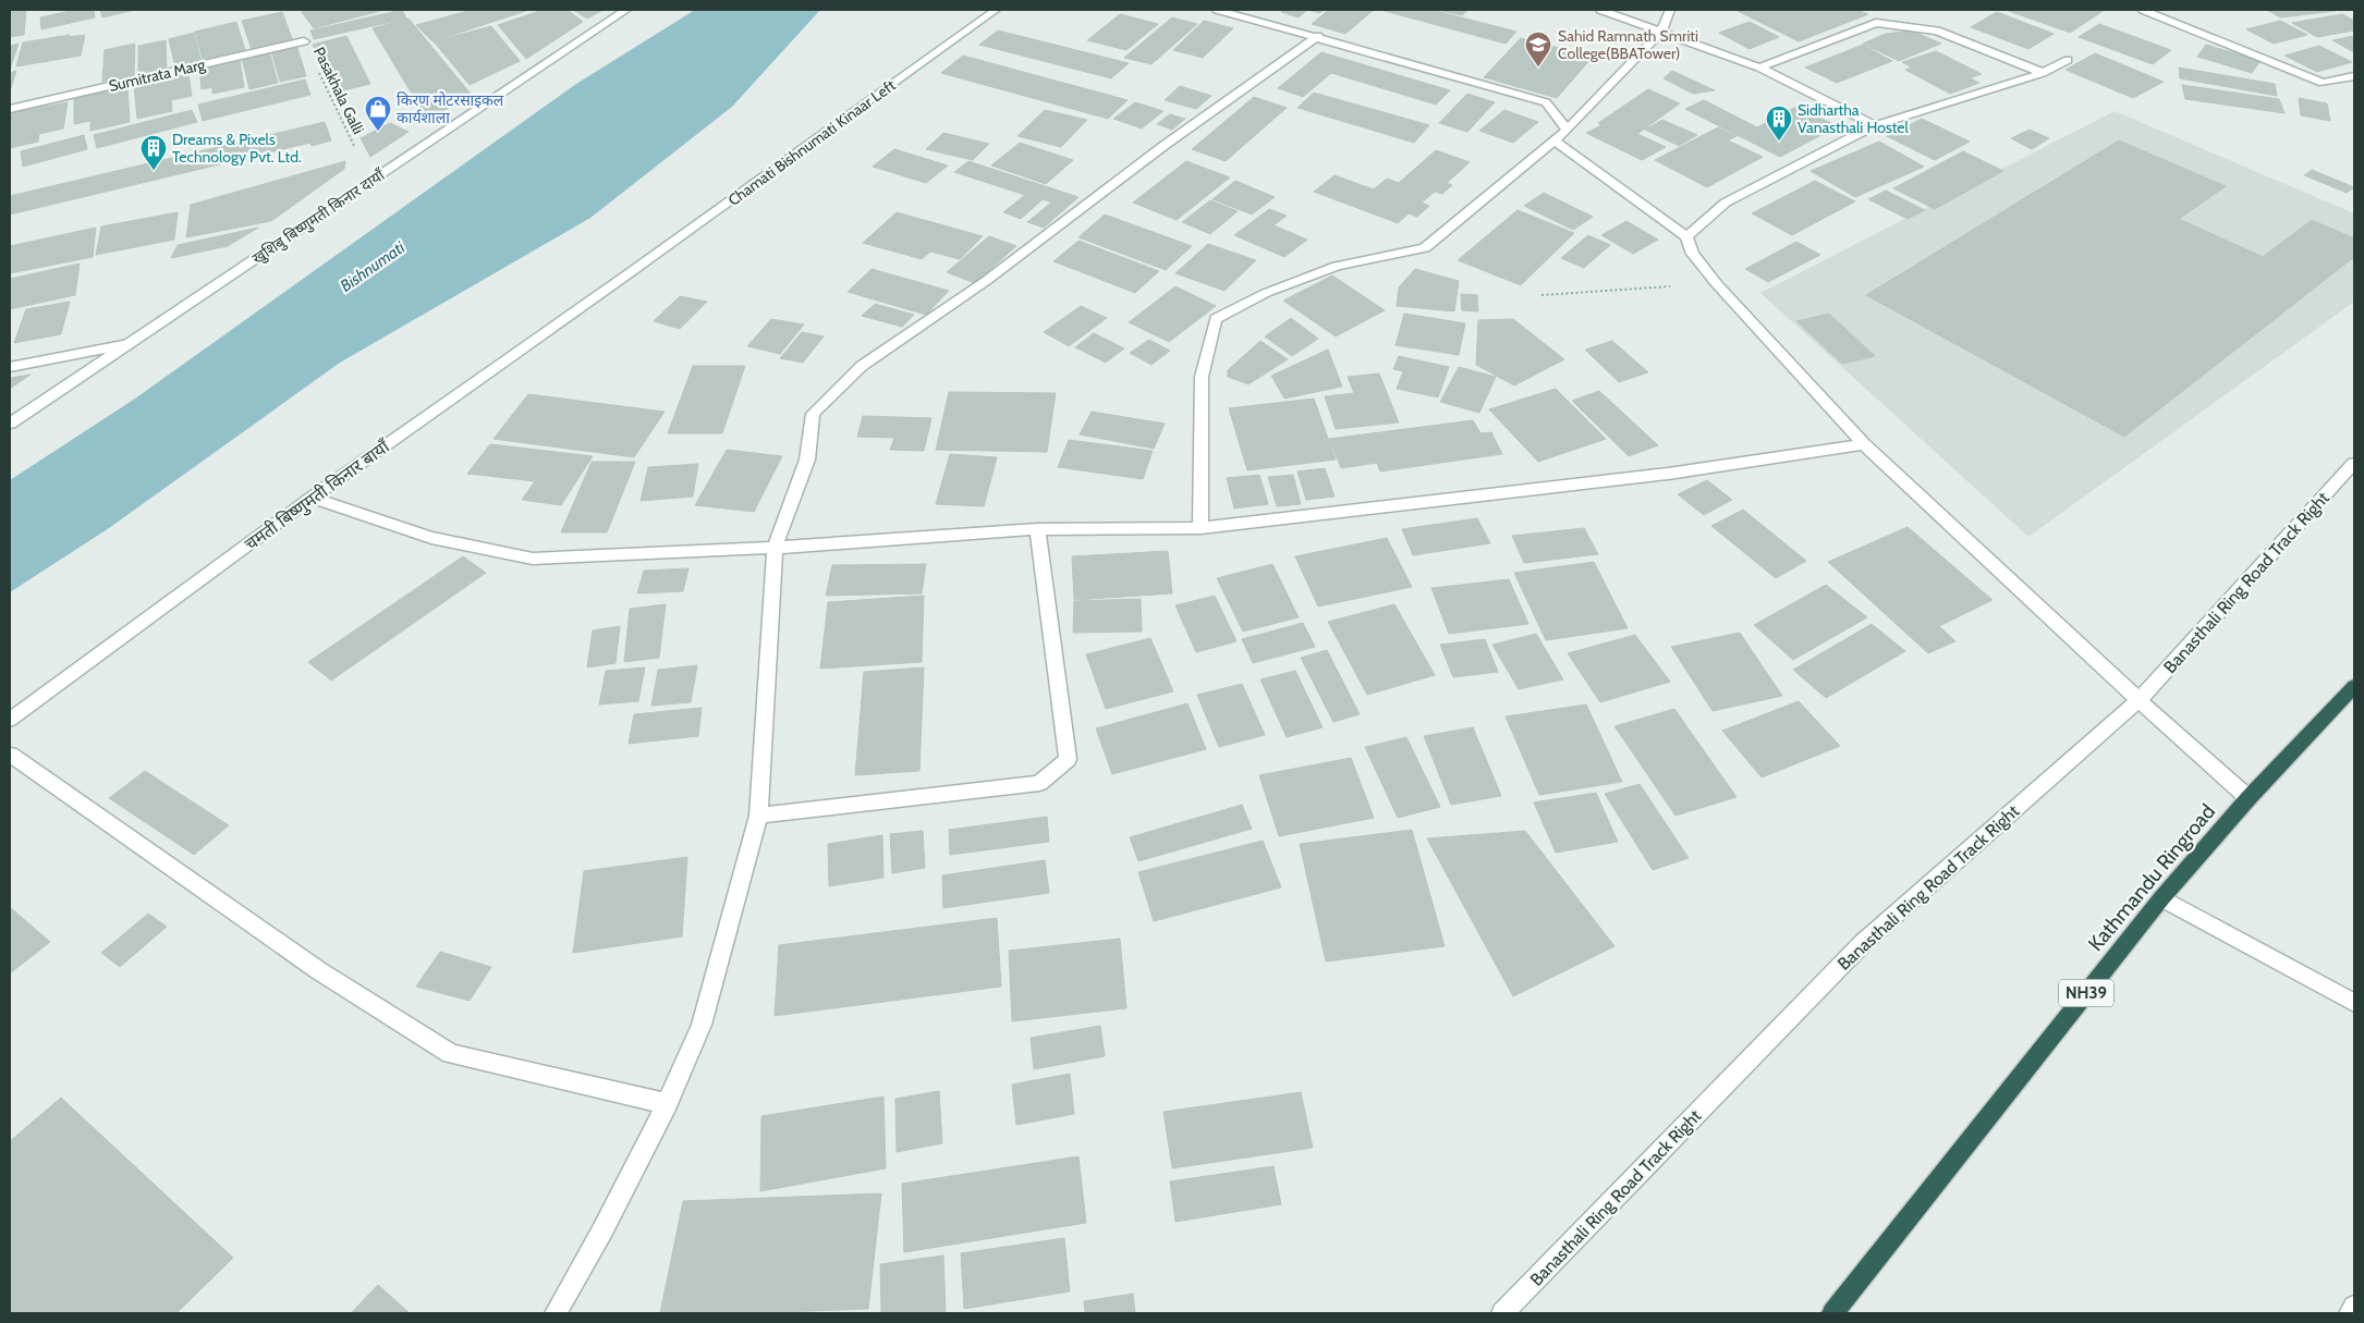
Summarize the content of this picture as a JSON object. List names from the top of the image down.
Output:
{
  "streets": {
    "highway": ["Kathmandu Ringroad", "NH39"],
    "street": [
      "Sumitrata Marg",
      "Chamati Bishnumati Kinaar Left",
      "खुशिबु बिष्णुमती किनार दायाँ",
      "चमती बिष्णुमती किनार बायाँ",
      "Banasthali Ring Road Track Right"
    ],
    "path": ["Pasakhala Galli"]
  },
  "crossings": [
    ["Sumitrata Marg", "Pasakhala Galli"],
    ["Pasakhala Galli", "खुशिबु बिष्णुमती किनार दायाँ"],
    ["Chamati Bishnumati Kinaar Left", "चमती बिष्णुमती किनार बायाँ"]
  ],
  "water": ["Bishnumati"],
  "places": {
    "school or university": ["Sahid Ramnath Smriti College(BBATower)"],
    "shop": ["किरण मोटरसाइकल कार्यशाला"],
    "building": ["Sidhartha Vanasthali Hostel", "Dreams & Pixels Technology Pvt. Ltd."]
  }
}
